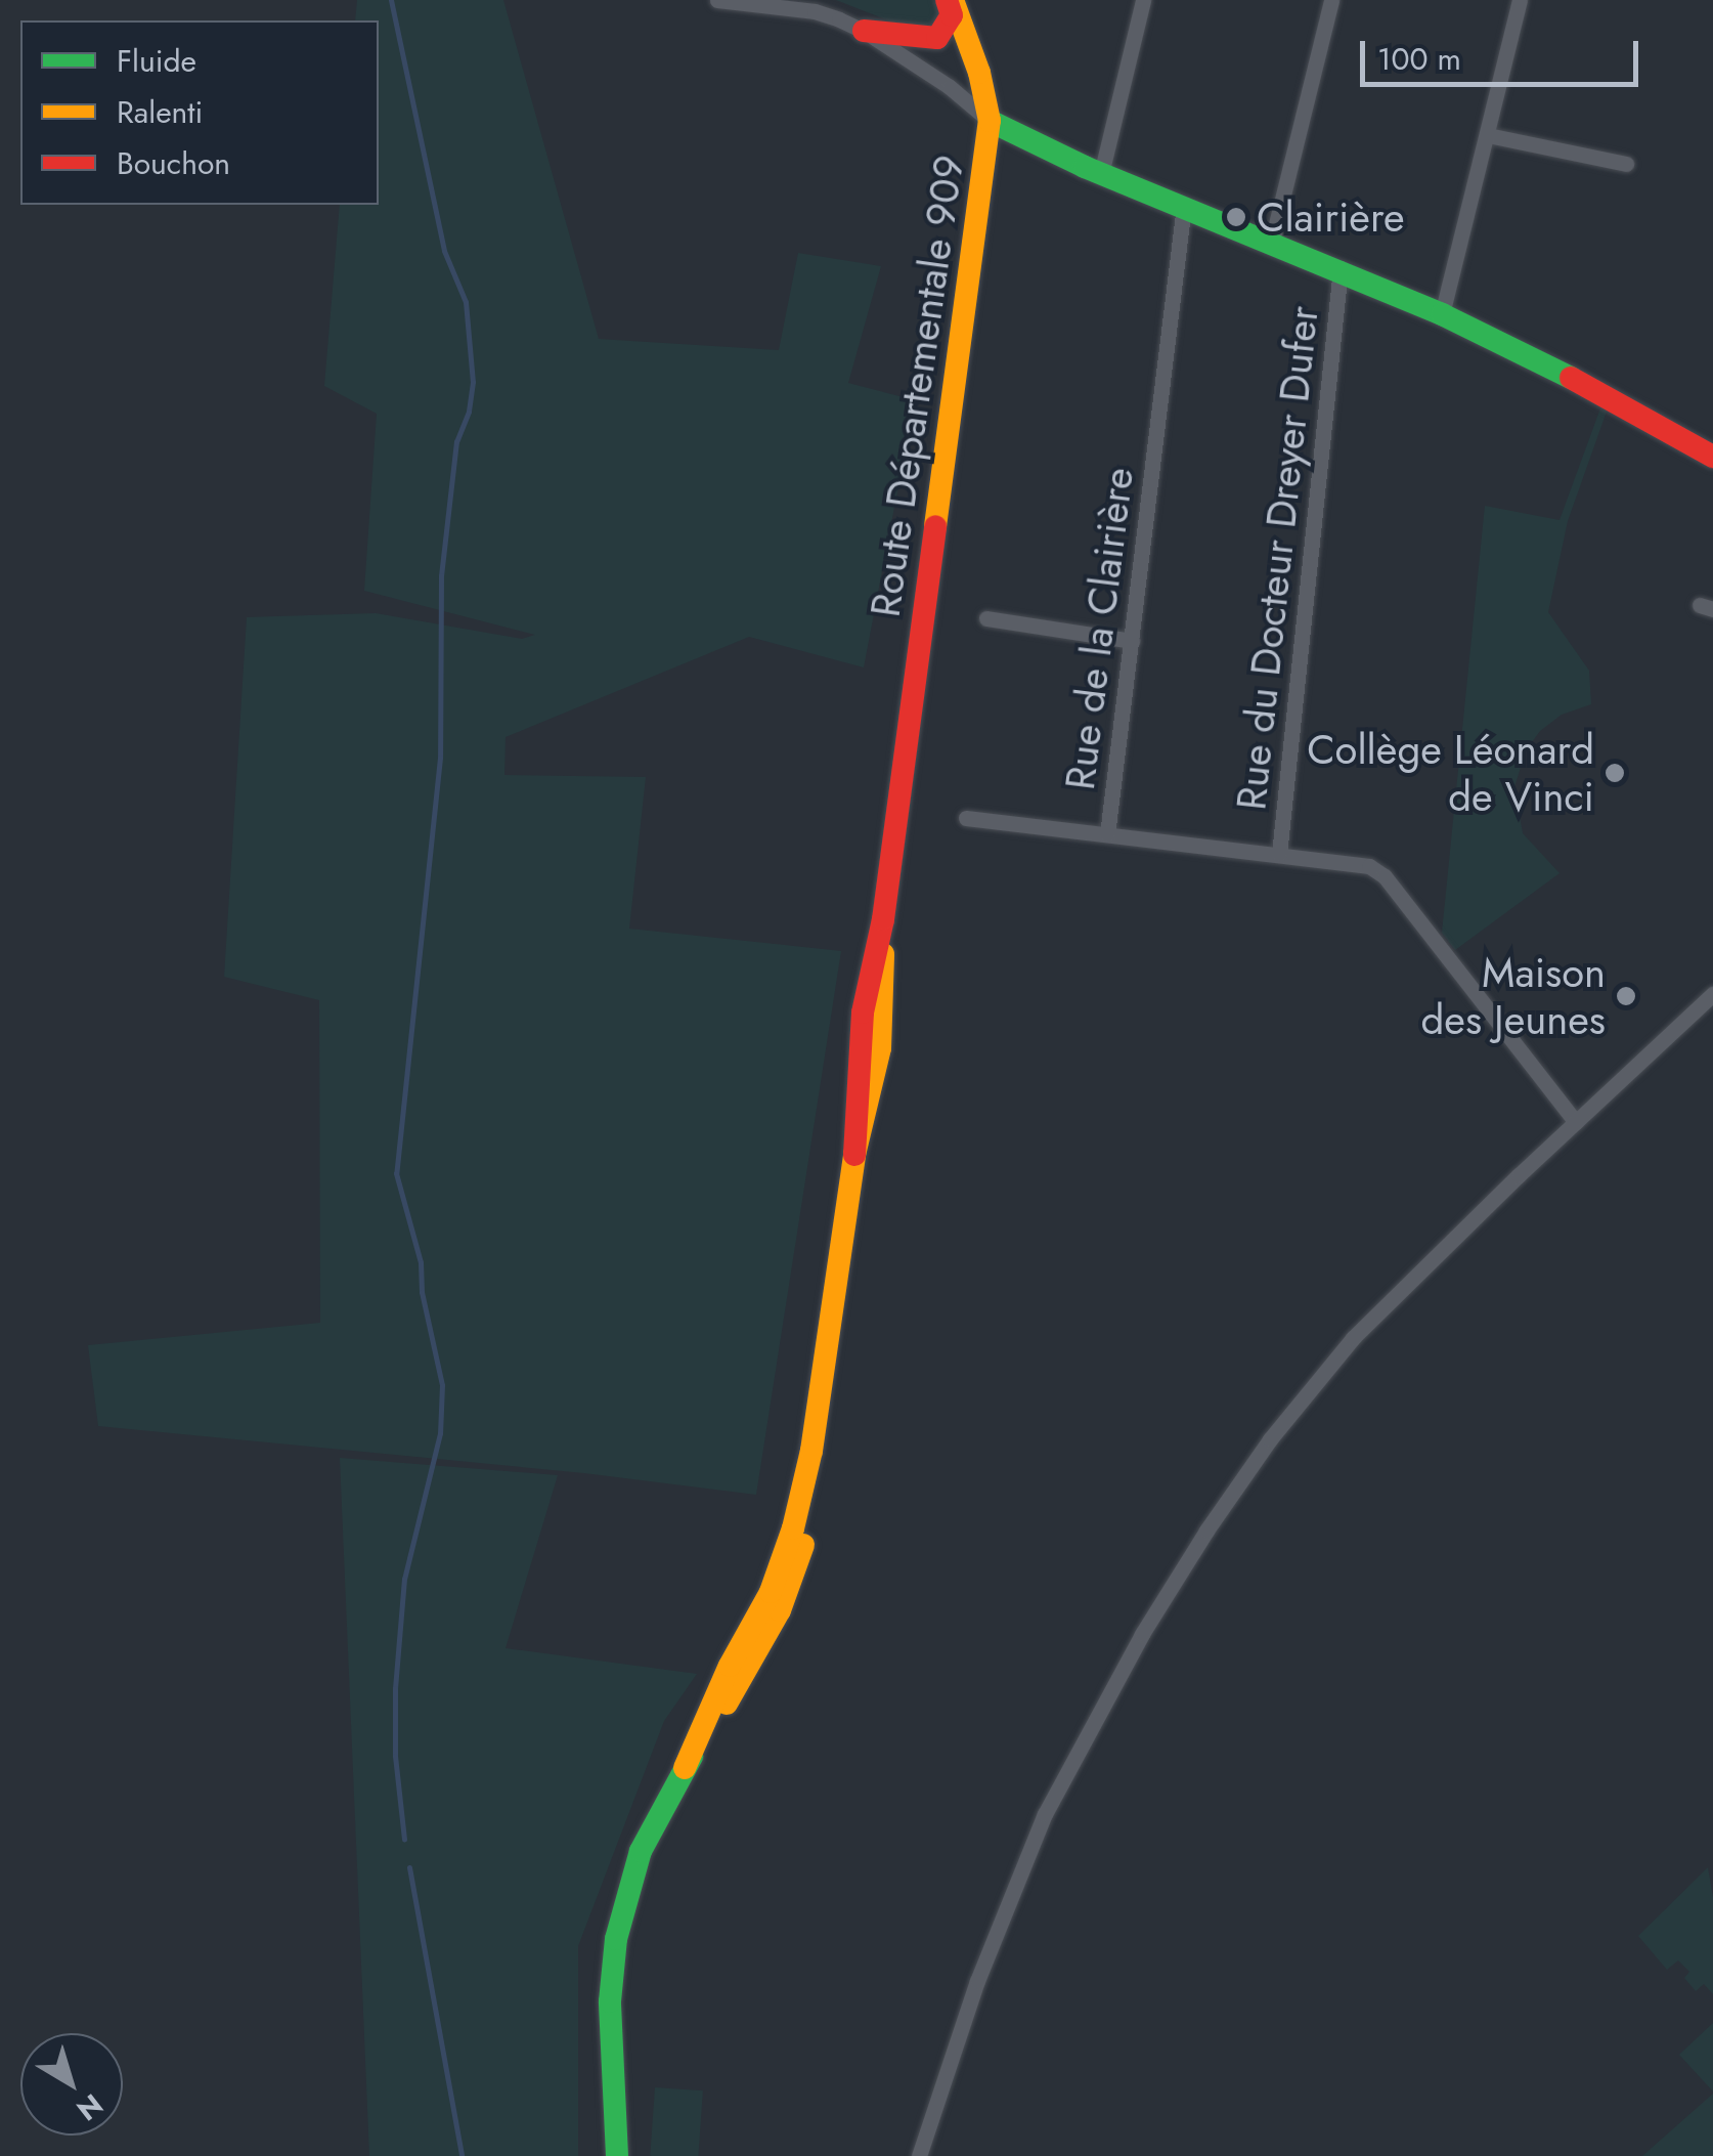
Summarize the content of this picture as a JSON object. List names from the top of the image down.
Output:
{
  "streets": {
    "main road": ["Route Départementale 909"],
    "street": ["Rue du Docteur Dreyer Dufer", "Rue de la Clairière"]
  },
  "crossings": [
    ["Rue du Docteur Dreyer Dufer", "Rue de la Clairière"]
  ],
  "places": ["Clairière", "Collège Léonard de Vinci", "Maison des Jeunes"],
  "legend": ["Fluide", "Ralenti", "Bouchon"],
  "scale_bar": "100 m",
  "north": "bottom right"
}
